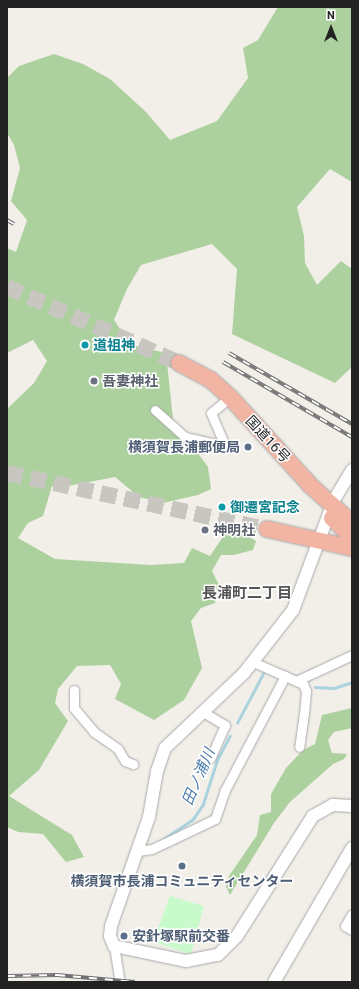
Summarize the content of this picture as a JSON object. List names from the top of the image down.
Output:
{
  "streets": {
    "highway": ["国道16号"]
  },
  "districts": ["長浦町二丁目"],
  "water": ["田ノ浦川"],
  "places": [
    "道祖神",
    "吾妻神社",
    "横須賀長浦郵便局",
    "御遷宮記念",
    "神明社",
    "横須賀市長浦コミュニティセンター",
    "安針塚駅前交番"
  ],
  "north": "top"
}
